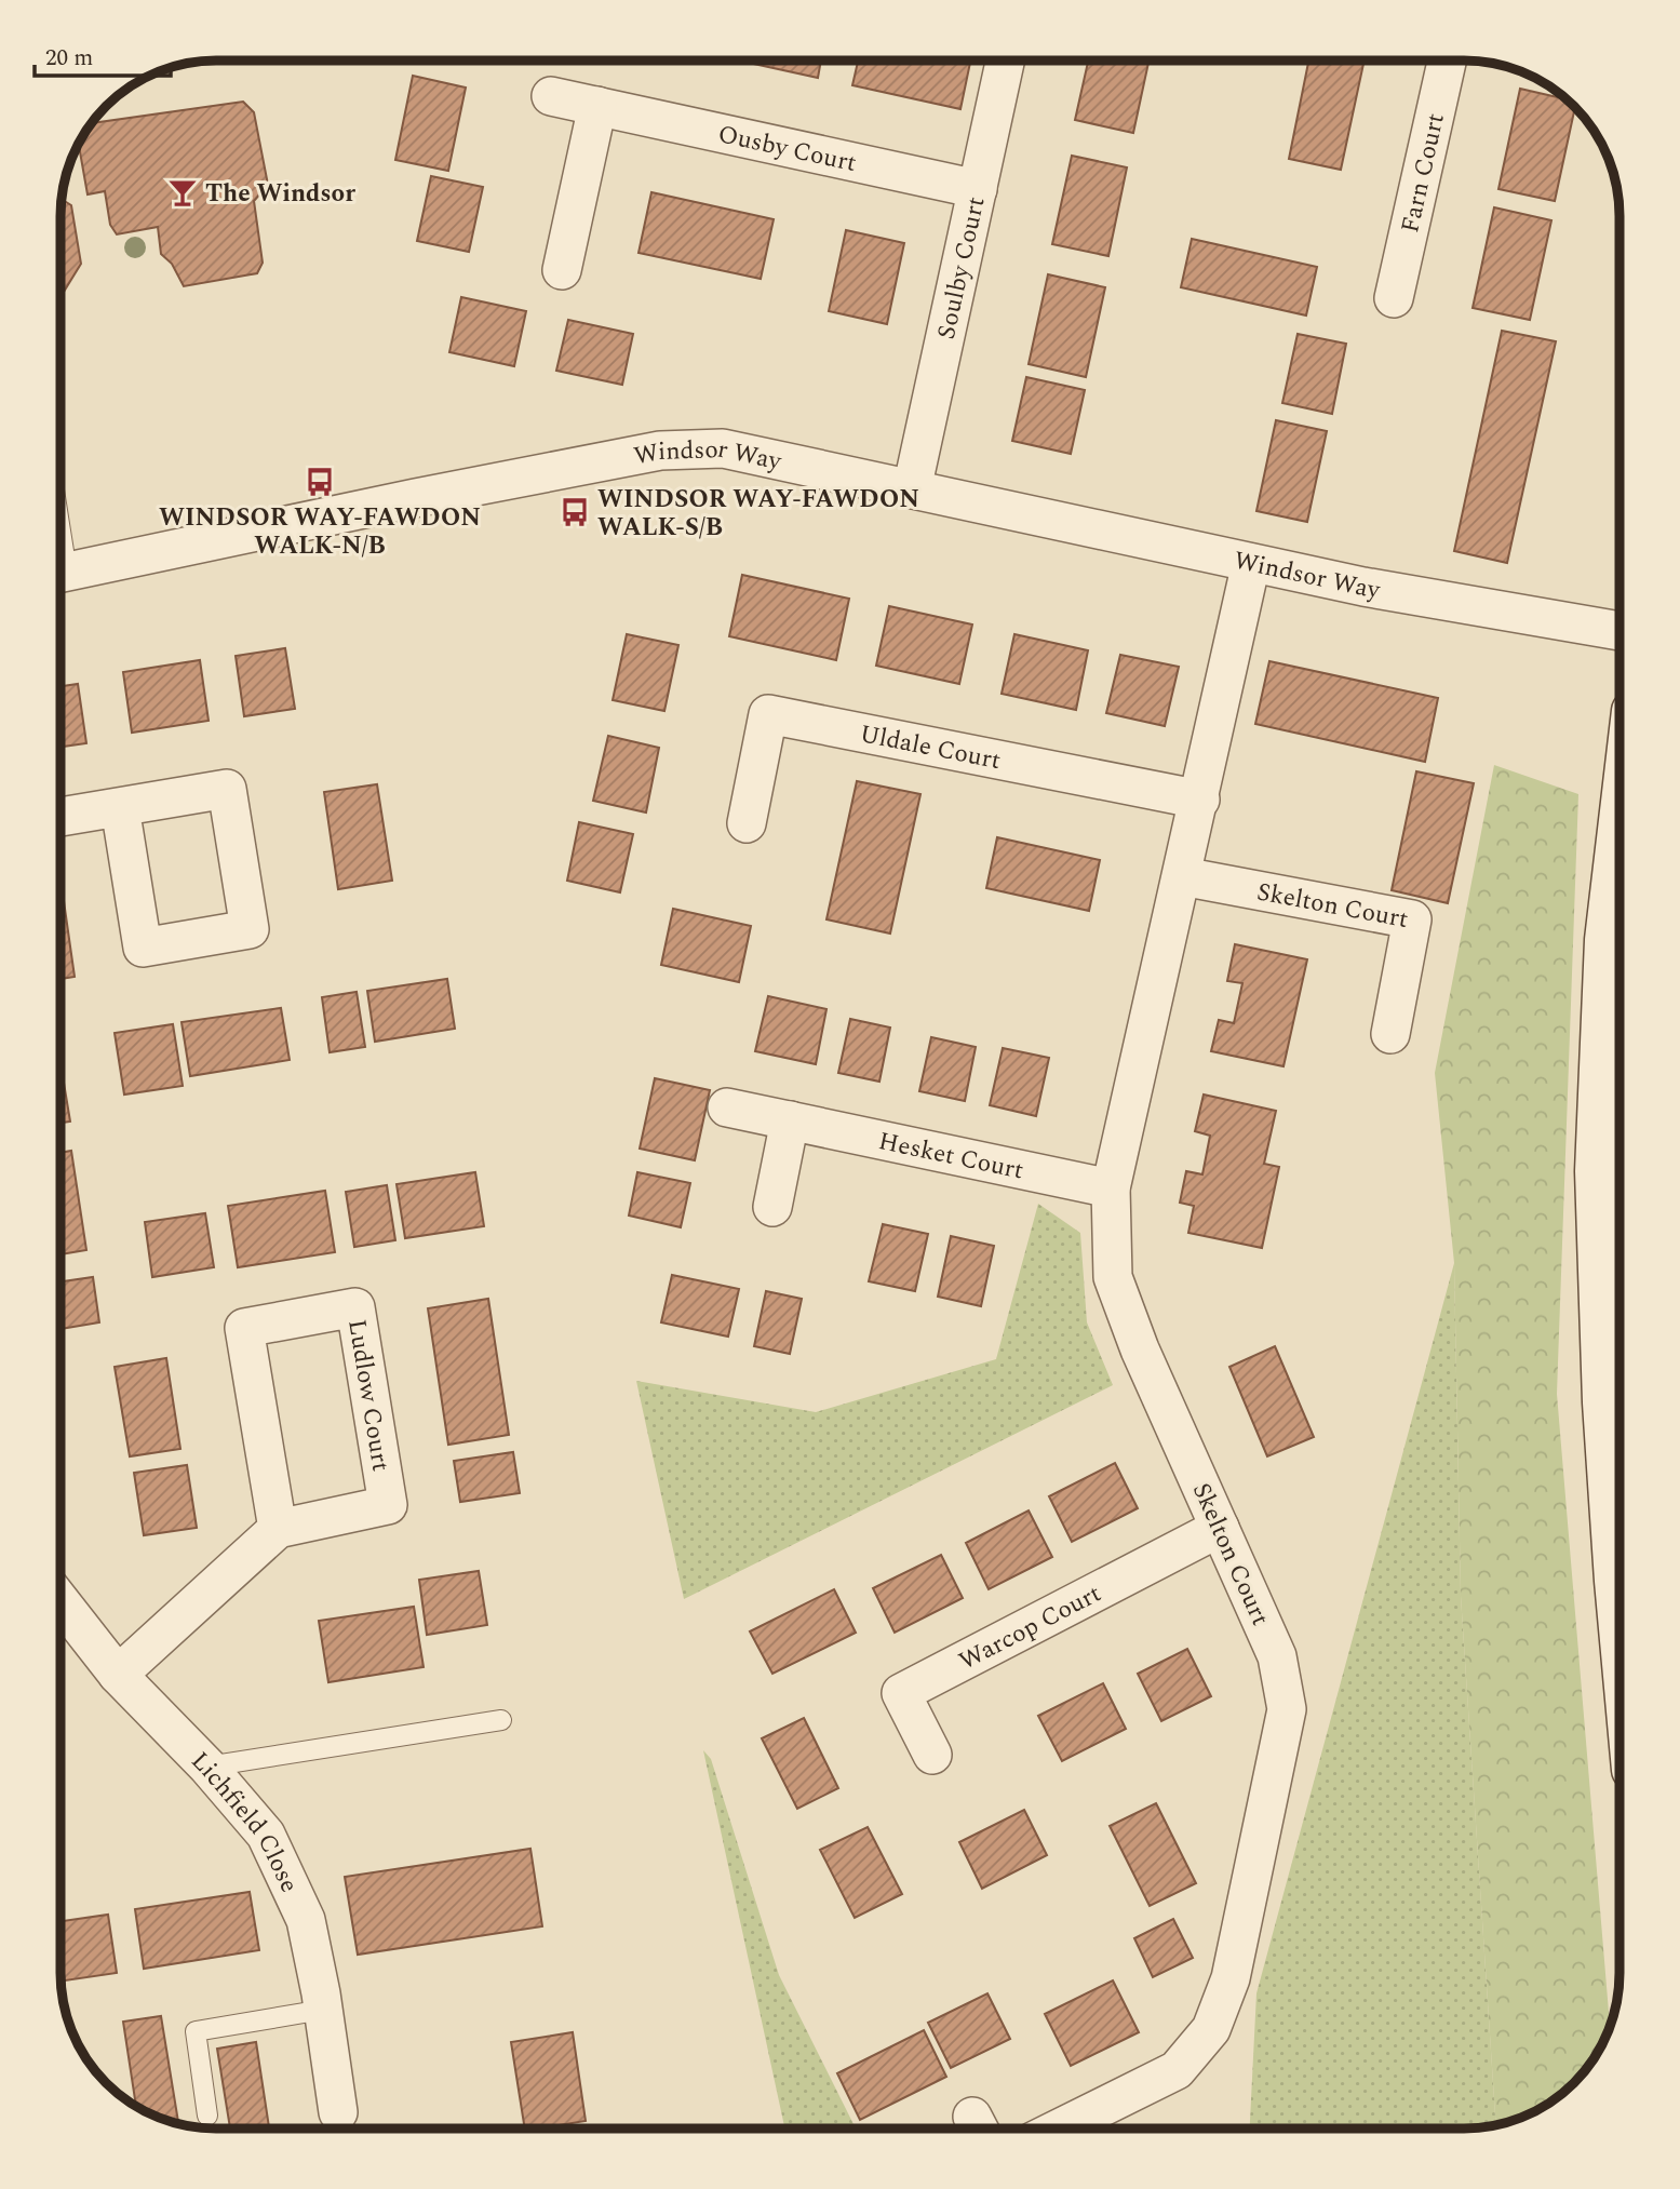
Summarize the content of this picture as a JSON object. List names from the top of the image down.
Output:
{
  "streets": {
    "street": [
      "Ousby Court",
      "Farn Court",
      "Soulby Court",
      "Windsor Way",
      "Uldale Court",
      "Skelton Court",
      "Hesket Court",
      "Ludlow Court",
      "Warcop Court",
      "Lichfield Close"
    ]
  },
  "crossings": [
    ["Ousby Court", "Soulby Court"],
    ["Soulby Court", "Windsor Way"],
    ["Windsor Way", "Skelton Court"],
    ["Uldale Court", "Skelton Court"],
    ["Skelton Court", "Hesket Court"],
    ["Skelton Court", "Warcop Court"]
  ],
  "places": {
    "bar": ["The Windsor"],
    "bus stop": ["WINDSOR WAY-FAWDON WALK-N/B", "WINDSOR WAY-FAWDON WALK-S/B"]
  },
  "scale_bar": "20 m"
}
